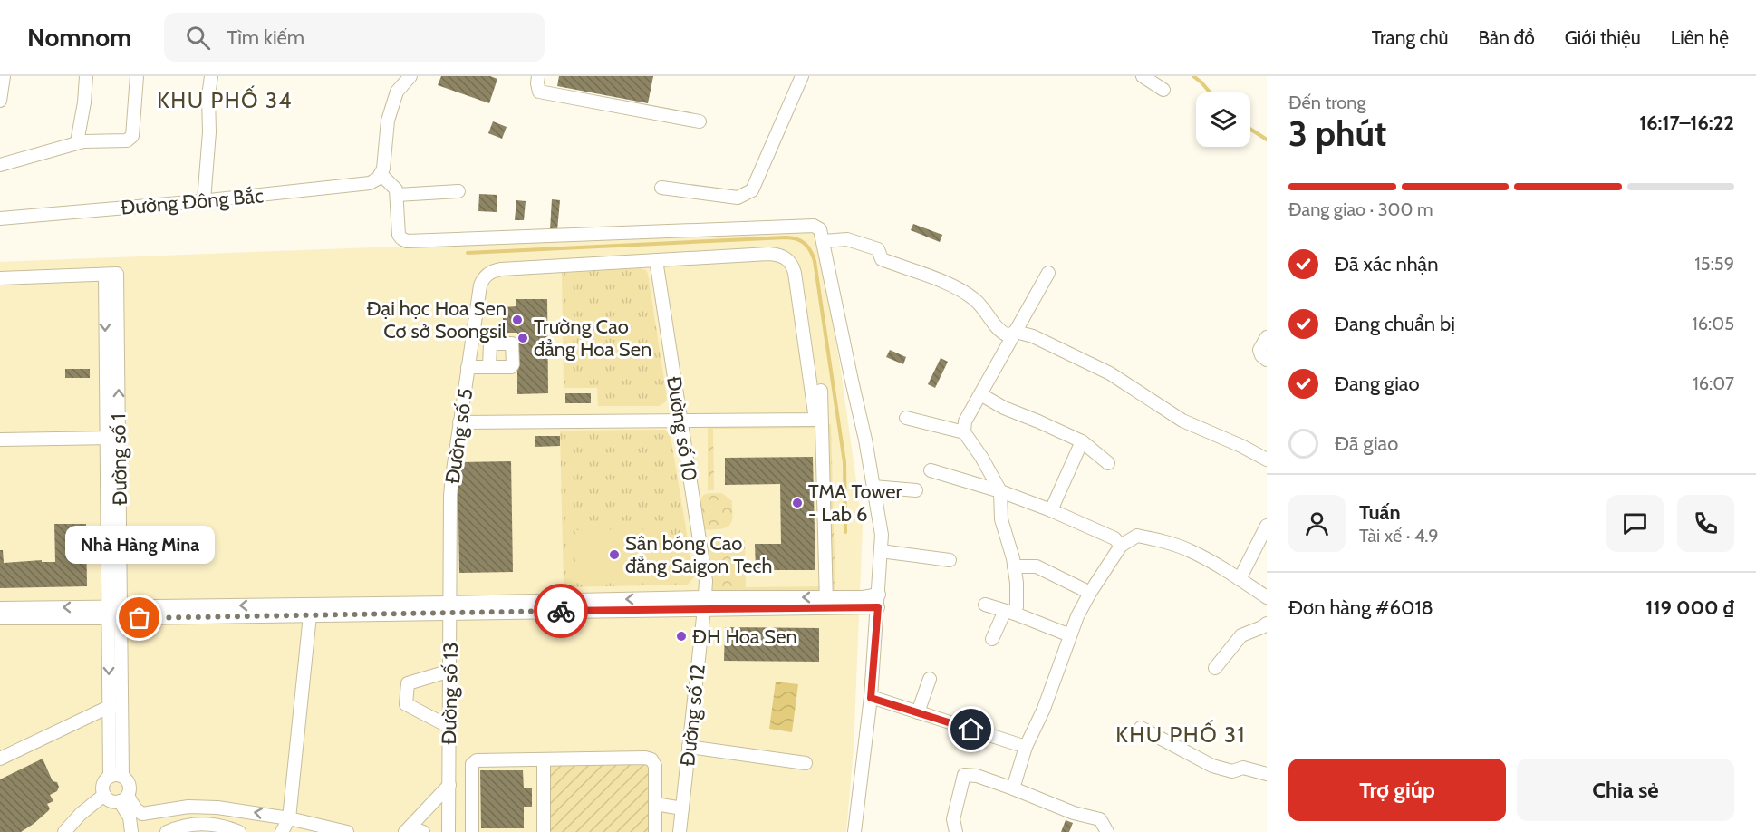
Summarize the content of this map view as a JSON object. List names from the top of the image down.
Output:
{
  "streets": {
    "street": [
      "Đường Đông Bắc",
      "Đường số 10",
      "Đường số 5",
      "Đường số 1",
      "Đường số 13",
      "Đường số 12"
    ]
  },
  "crossings": [
    ["Đường số 10", "Đường số 5"],
    ["Đường số 10", "Đường số 12"],
    ["Đường số 5", "Đường số 13"]
  ],
  "districts": ["KHU PHỐ 34", "KHU PHỐ 31"],
  "places": [
    "Đại học Hoa Sen Cơ sở Soongsil",
    "Trường Cao đẳng Hoa Sen",
    "TMA Tower - Lab 6",
    "Sân bóng Cao đẳng Saigon Tech",
    "Nhà Hàng Mina",
    "ĐH Hoa Sen"
  ],
  "page": {
    "header": "Nomnom",
    "search": "Tìm kiếm",
    "nav": [
      "Trang chủ",
      "Bản đồ",
      "Giới thiệu",
      "Liên hệ"
    ],
    "heading": ["3 phút", "Đến trong", "16:17–16:22"],
    "panel": [
      "Tuấn",
      "Tài xế · 4.9",
      "Đơn hàng #6018",
      "119 000 ₫"
    ],
    "bar": "Đang giao · 300 m",
    "list": [
      ["Đã xác nhận", "15:59"],
      ["Đang chuẩn bị", "16:05"],
      ["Đang giao", "16:07"],
      "Đã giao"
    ],
    "bubble": "Nhà Hàng Mina",
    "buttons": ["Trợ giúp", "Chia sẻ"]
  }
}
